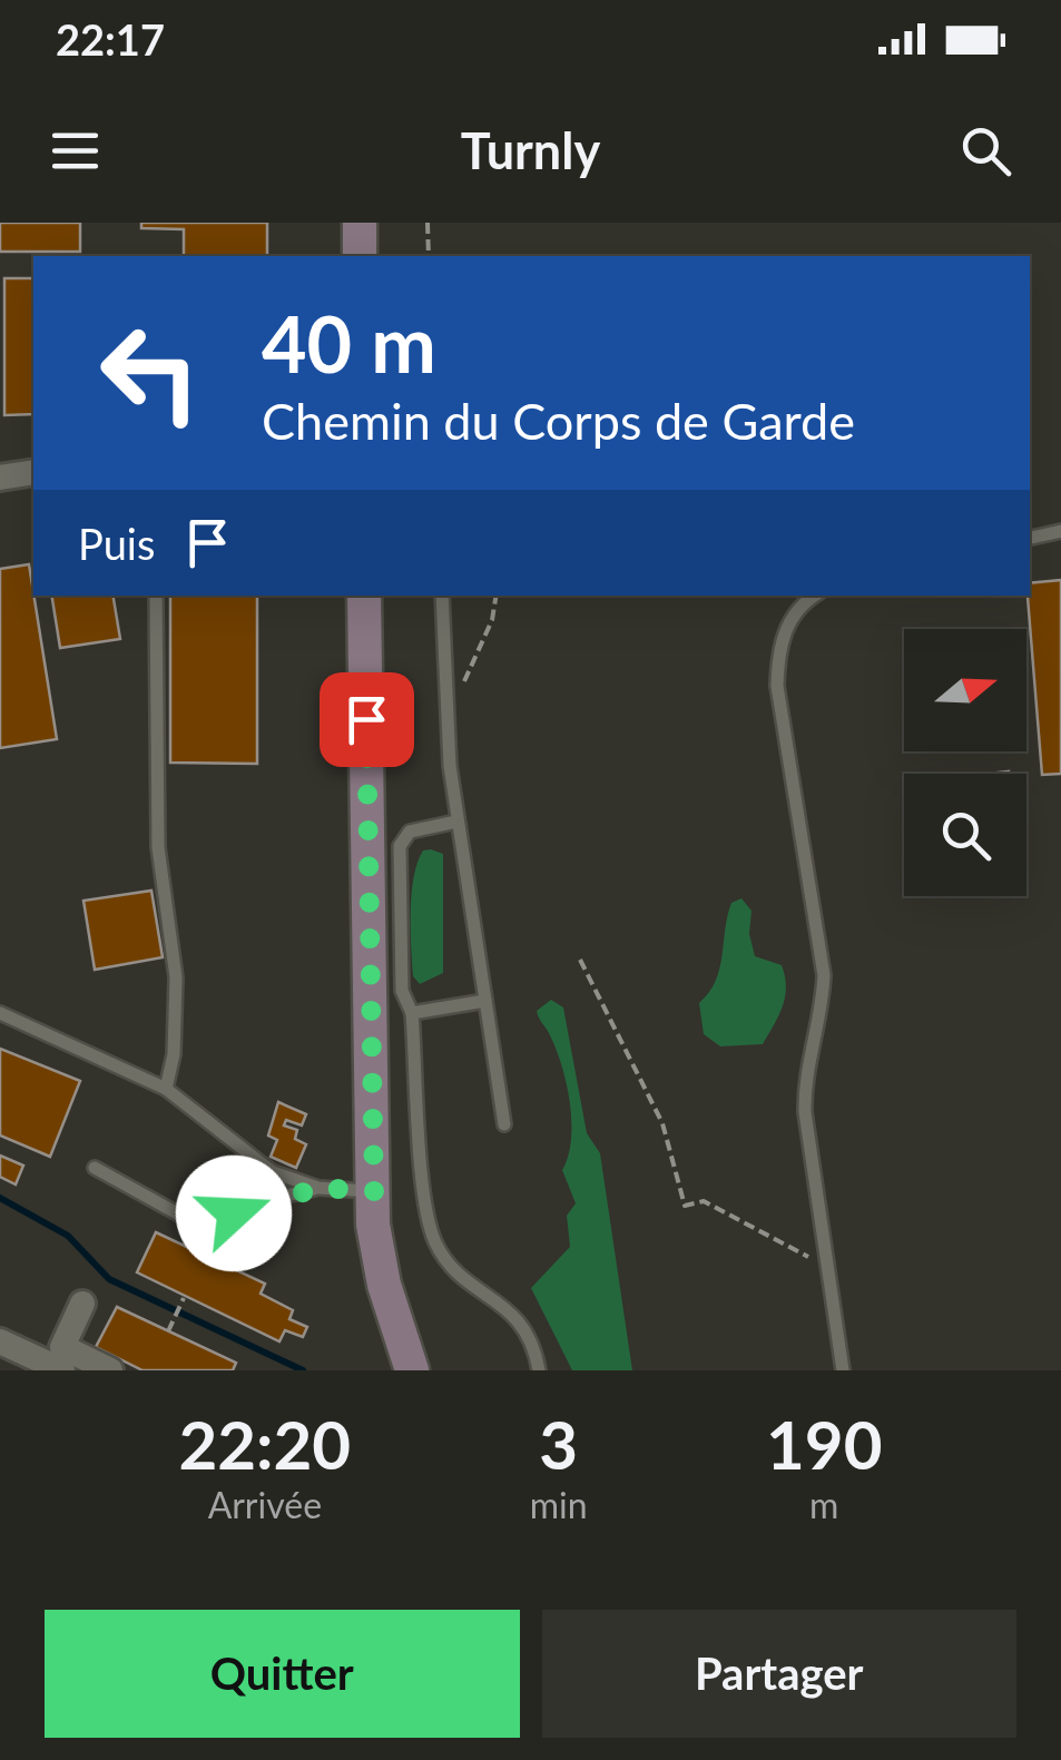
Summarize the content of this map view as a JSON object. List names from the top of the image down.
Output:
{
  "north": "right",
  "page": {
    "status": "22:17",
    "header": "Turnly",
    "turn": ["40 m", "Chemin du Corps de Garde"],
    "then": "Puis",
    "eta": [
      "22:20",
      "Arrivée",
      "3",
      "min",
      "190",
      "m"
    ],
    "buttons": ["Quitter", "Partager"]
  }
}
